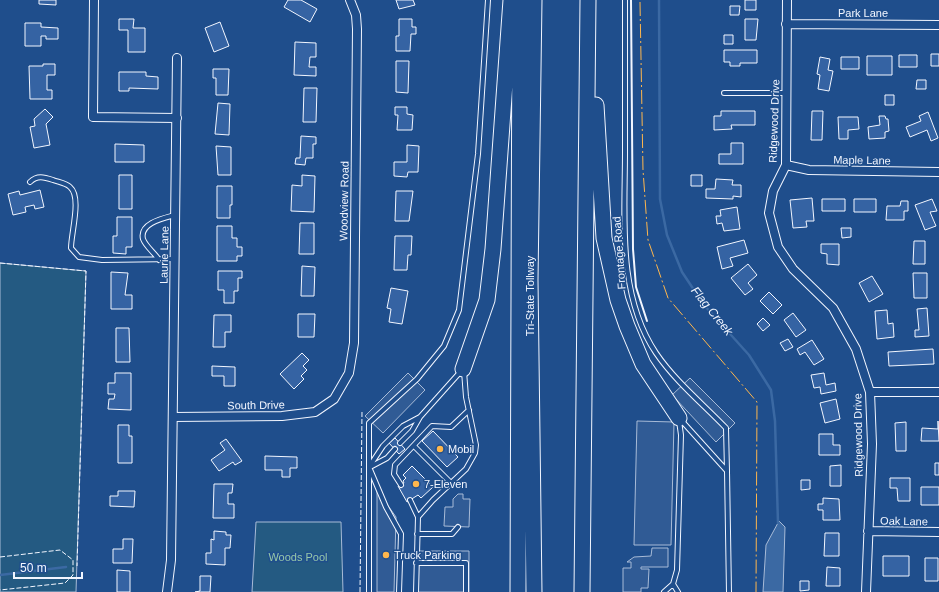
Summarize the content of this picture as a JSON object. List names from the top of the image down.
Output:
{
  "streets": {
    "highway": ["Tri-State Tollway"],
    "street": [
      "Park Lane",
      "Ridgewood Drive",
      "Maple Lane",
      "Woodview Road",
      "Laurie Lane",
      "South Drive",
      "Oak Lane"
    ],
    "lane": ["Frontage Road"]
  },
  "crossings": [
    ["Park Lane", "Ridgewood Drive"],
    ["Ridgewood Drive", "Maple Lane"],
    ["Ridgewood Drive", "Oak Lane"],
    ["Woodview Road", "South Drive"],
    ["Laurie Lane", "South Drive"]
  ],
  "water": ["Flag Creek"],
  "parks": ["Woods Pool"],
  "places": ["Mobil", "7-Eleven", "Truck Parking"],
  "scale_bar": "50 m"
}
